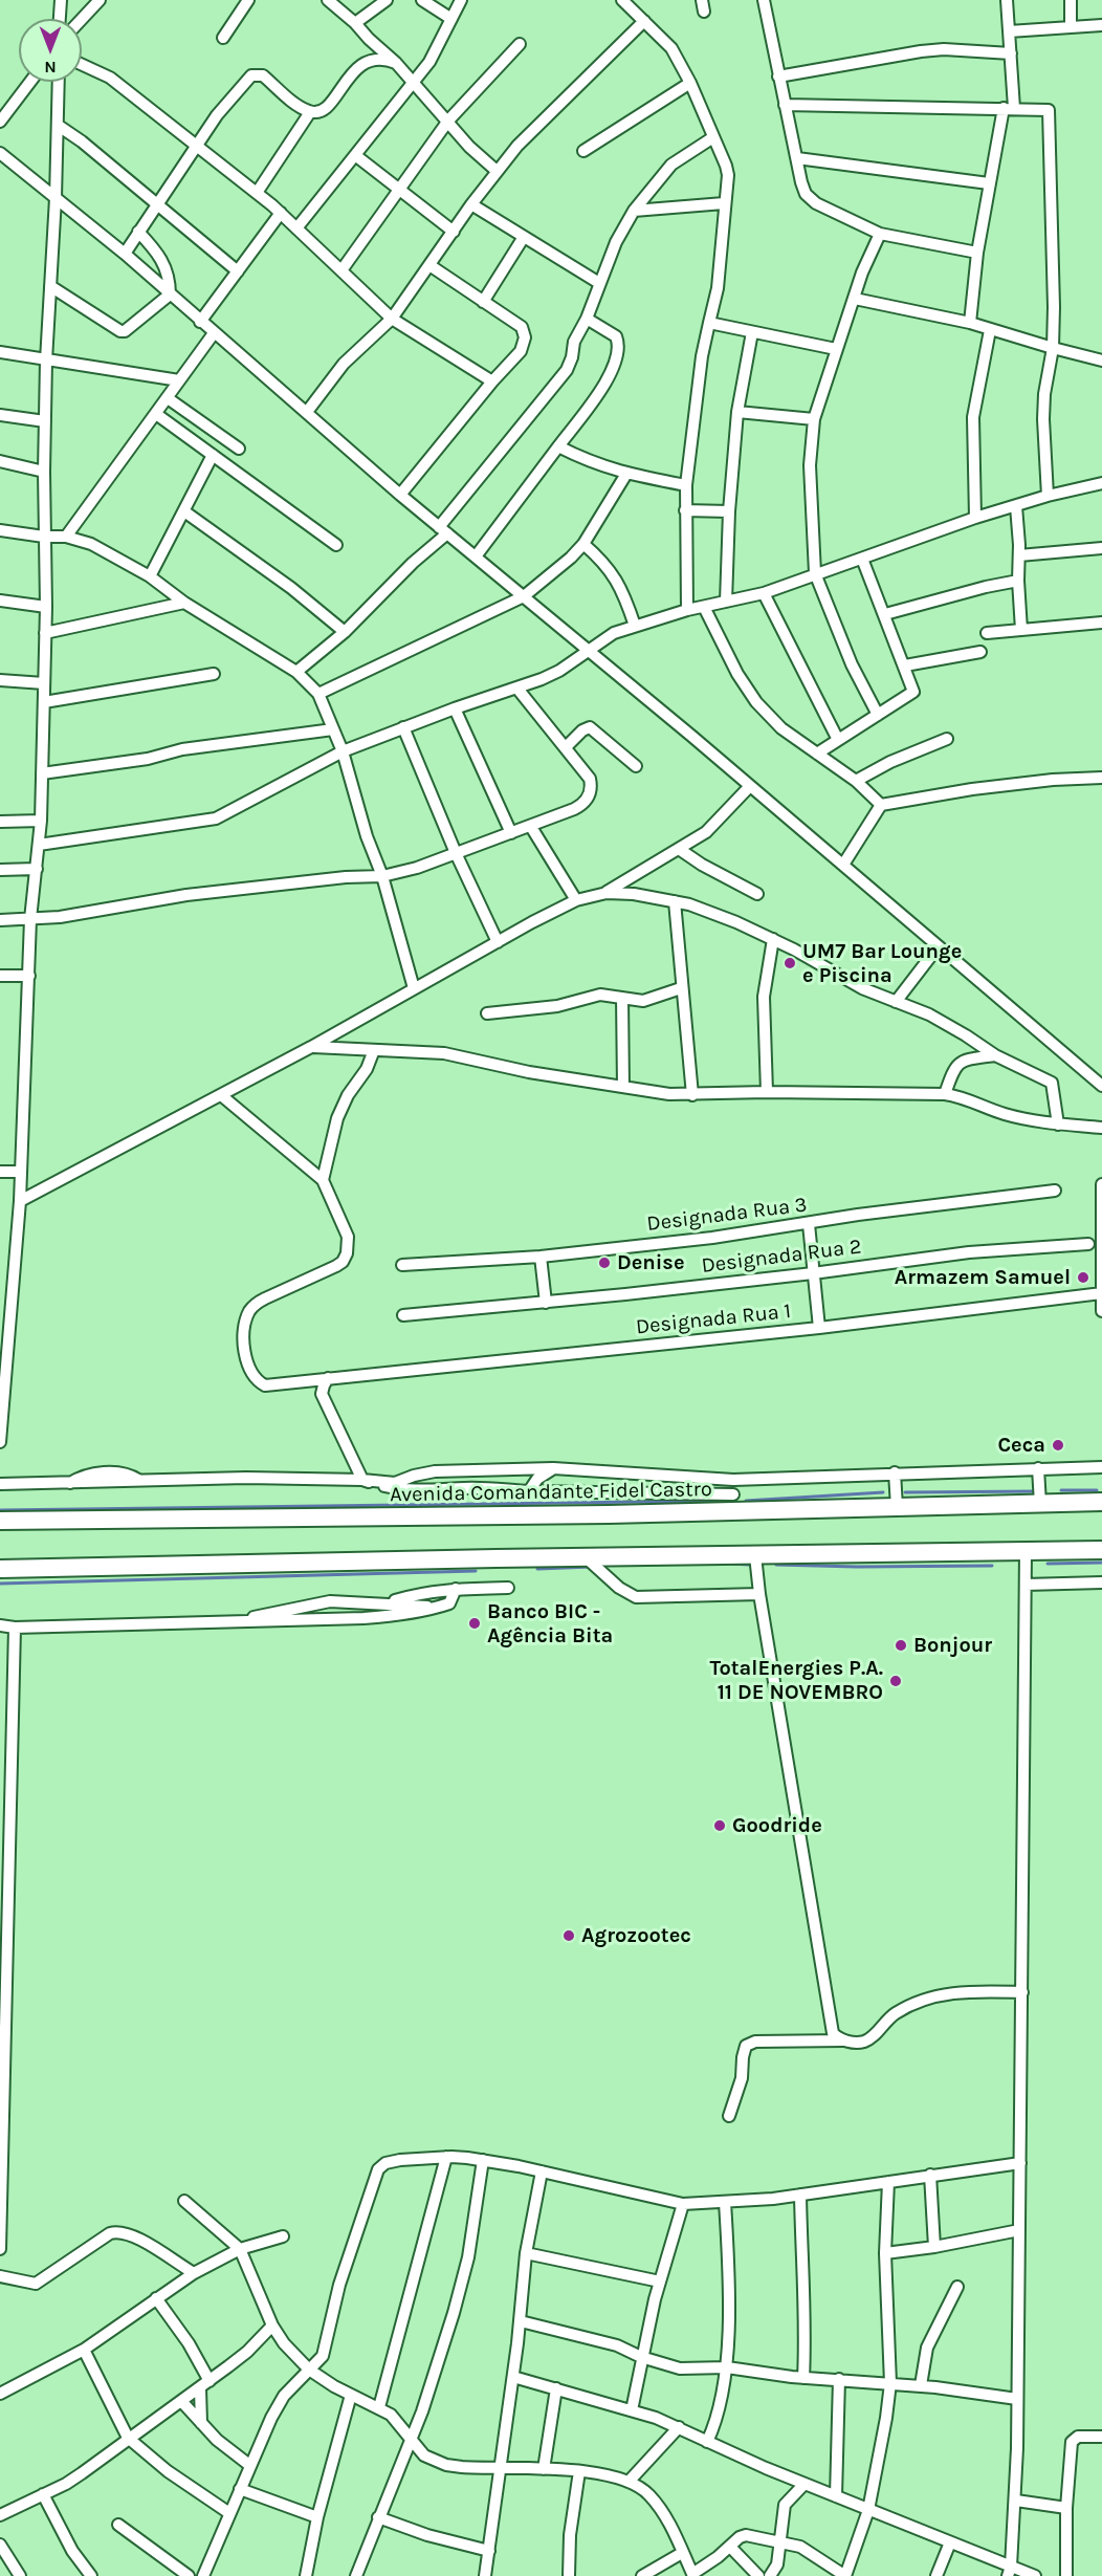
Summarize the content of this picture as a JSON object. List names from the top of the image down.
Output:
{
  "streets": {
    "highway": ["Avenida Comandante Fidel Castro"],
    "street": ["Designada Rua 3", "Designada Rua 2", "Designada Rua 1"]
  },
  "places": [
    "UM7 Bar Lounge e Piscina",
    "Denise",
    "Armazem Samuel",
    "Ceca",
    "Banco BIC - Agência Bita",
    "Bonjour",
    "TotalEnergies P.A. 11 DE NOVEMBRO",
    "Goodride",
    "Agrozootec"
  ],
  "north": "bottom"
}
